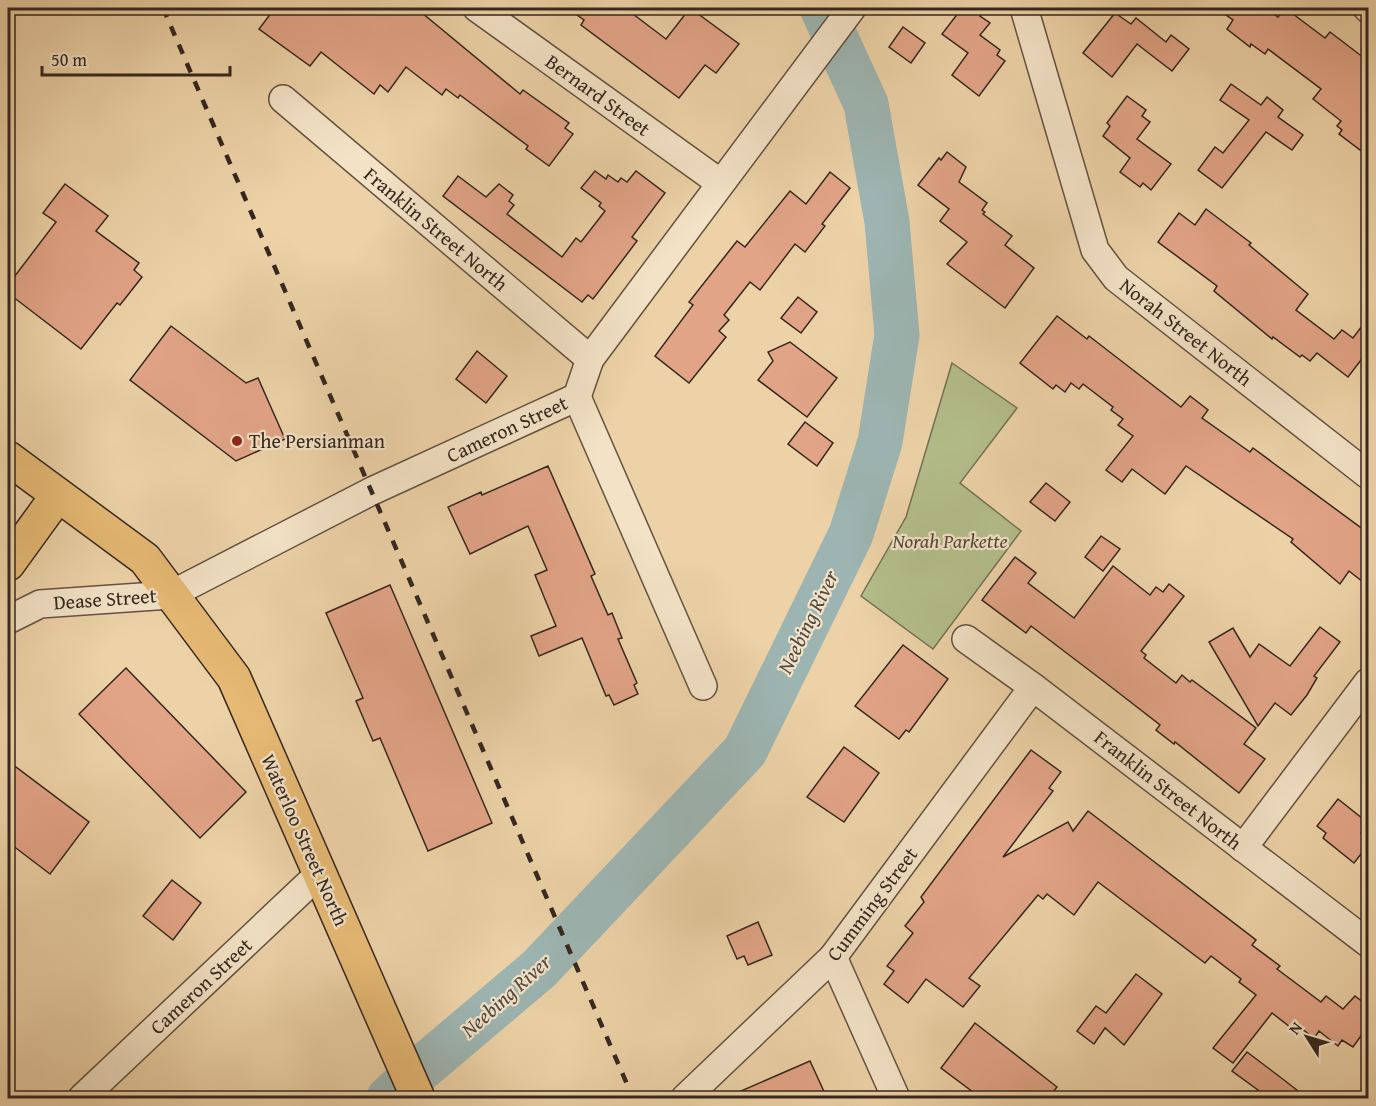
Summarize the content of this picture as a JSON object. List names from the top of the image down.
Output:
{
  "streets": {
    "main road": ["Waterloo Street North"],
    "street": [
      "Bernard Street",
      "Franklin Street North",
      "Norah Street North",
      "Cameron Street",
      "Dease Street",
      "Cumming Street"
    ]
  },
  "crossings": [
    ["Bernard Street", "Cameron Street"],
    ["Franklin Street North", "Cameron Street"],
    ["Franklin Street North", "Cumming Street"],
    ["Cameron Street", "Dease Street"],
    ["Cameron Street", "Waterloo Street North"],
    ["Dease Street", "Waterloo Street North"]
  ],
  "water": ["Neebing River"],
  "parks": ["Norah Parkette"],
  "places": ["The Persianman"],
  "scale_bar": "50 m",
  "north": "top left"
}
